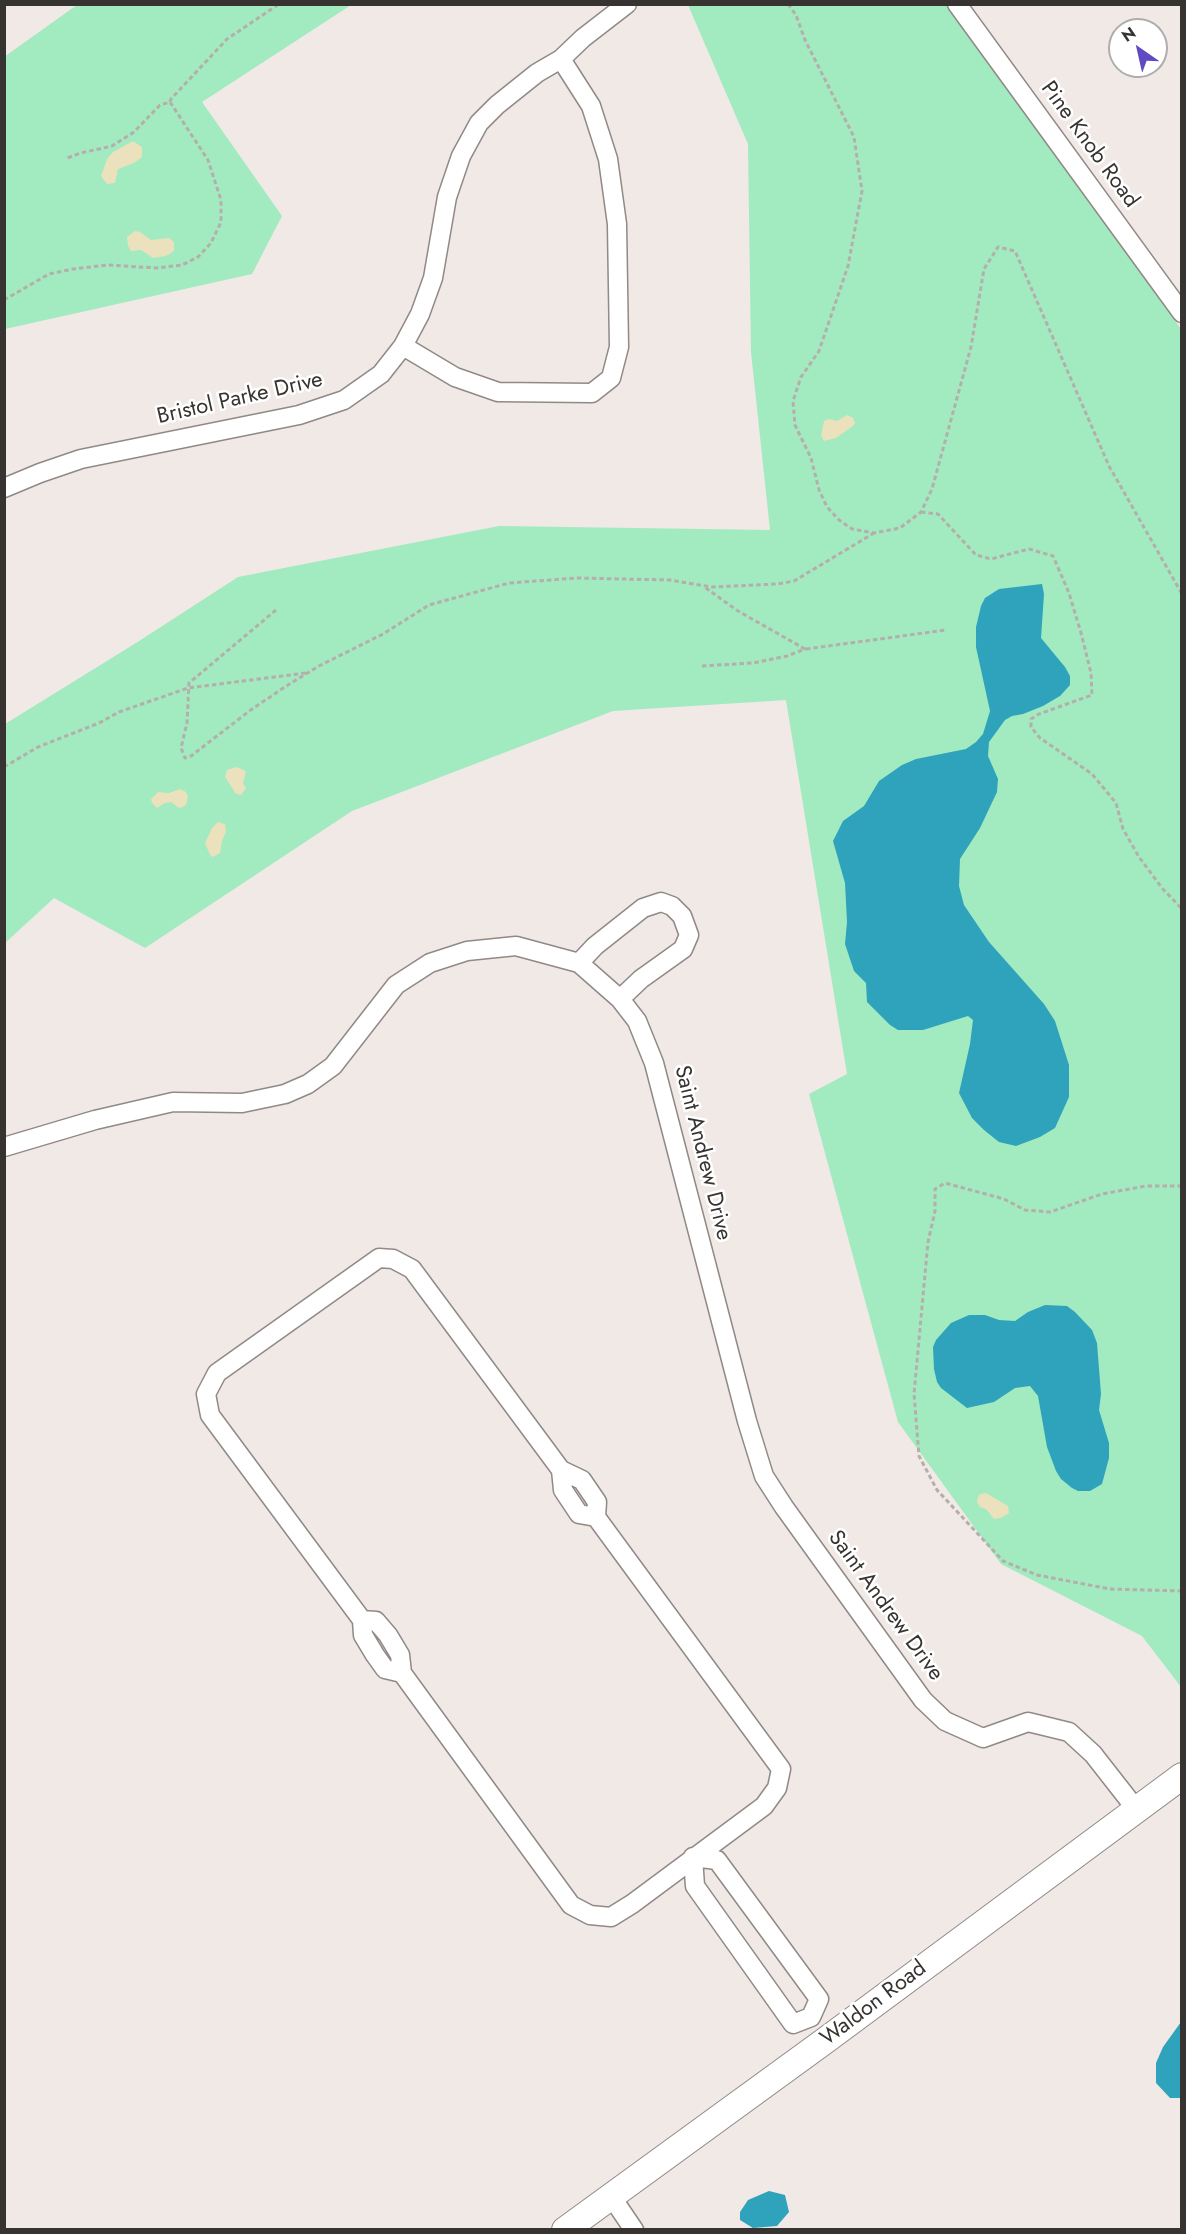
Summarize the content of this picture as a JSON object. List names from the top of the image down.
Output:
{
  "streets": {
    "street": [
      "Pine Knob Road",
      "Bristol Parke Drive",
      "Saint Andrew Drive",
      "Waldon Road"
    ]
  },
  "crossings": [
    ["Saint Andrew Drive", "Waldon Road"]
  ],
  "north": "top left"
}
